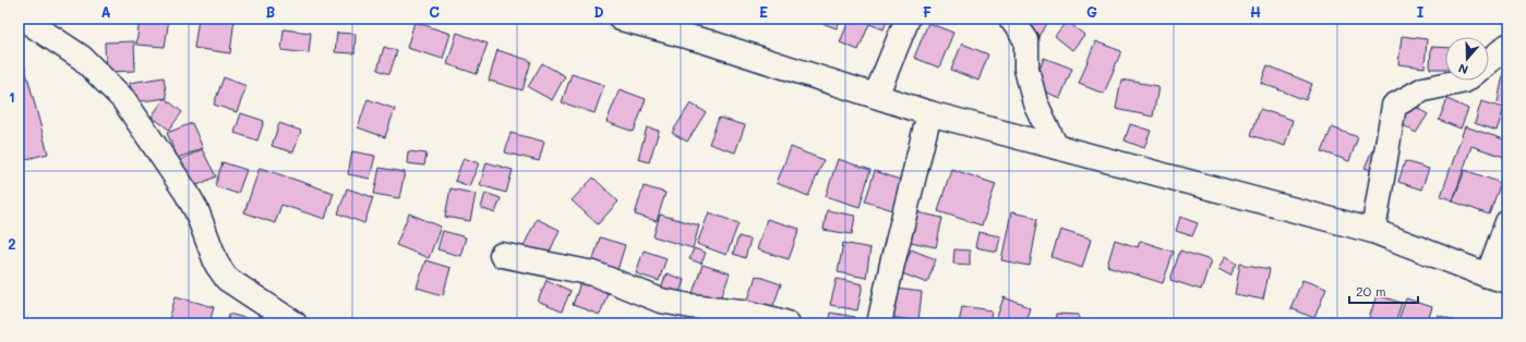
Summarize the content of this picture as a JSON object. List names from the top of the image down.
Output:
{
  "scale_bar": "20 m",
  "north": "bottom",
  "grid": {
    "columns": [
      "A",
      "B",
      "C",
      "D",
      "E",
      "F",
      "G",
      "H",
      "I"
    ],
    "rows": ["1", "2"]
  }
}
